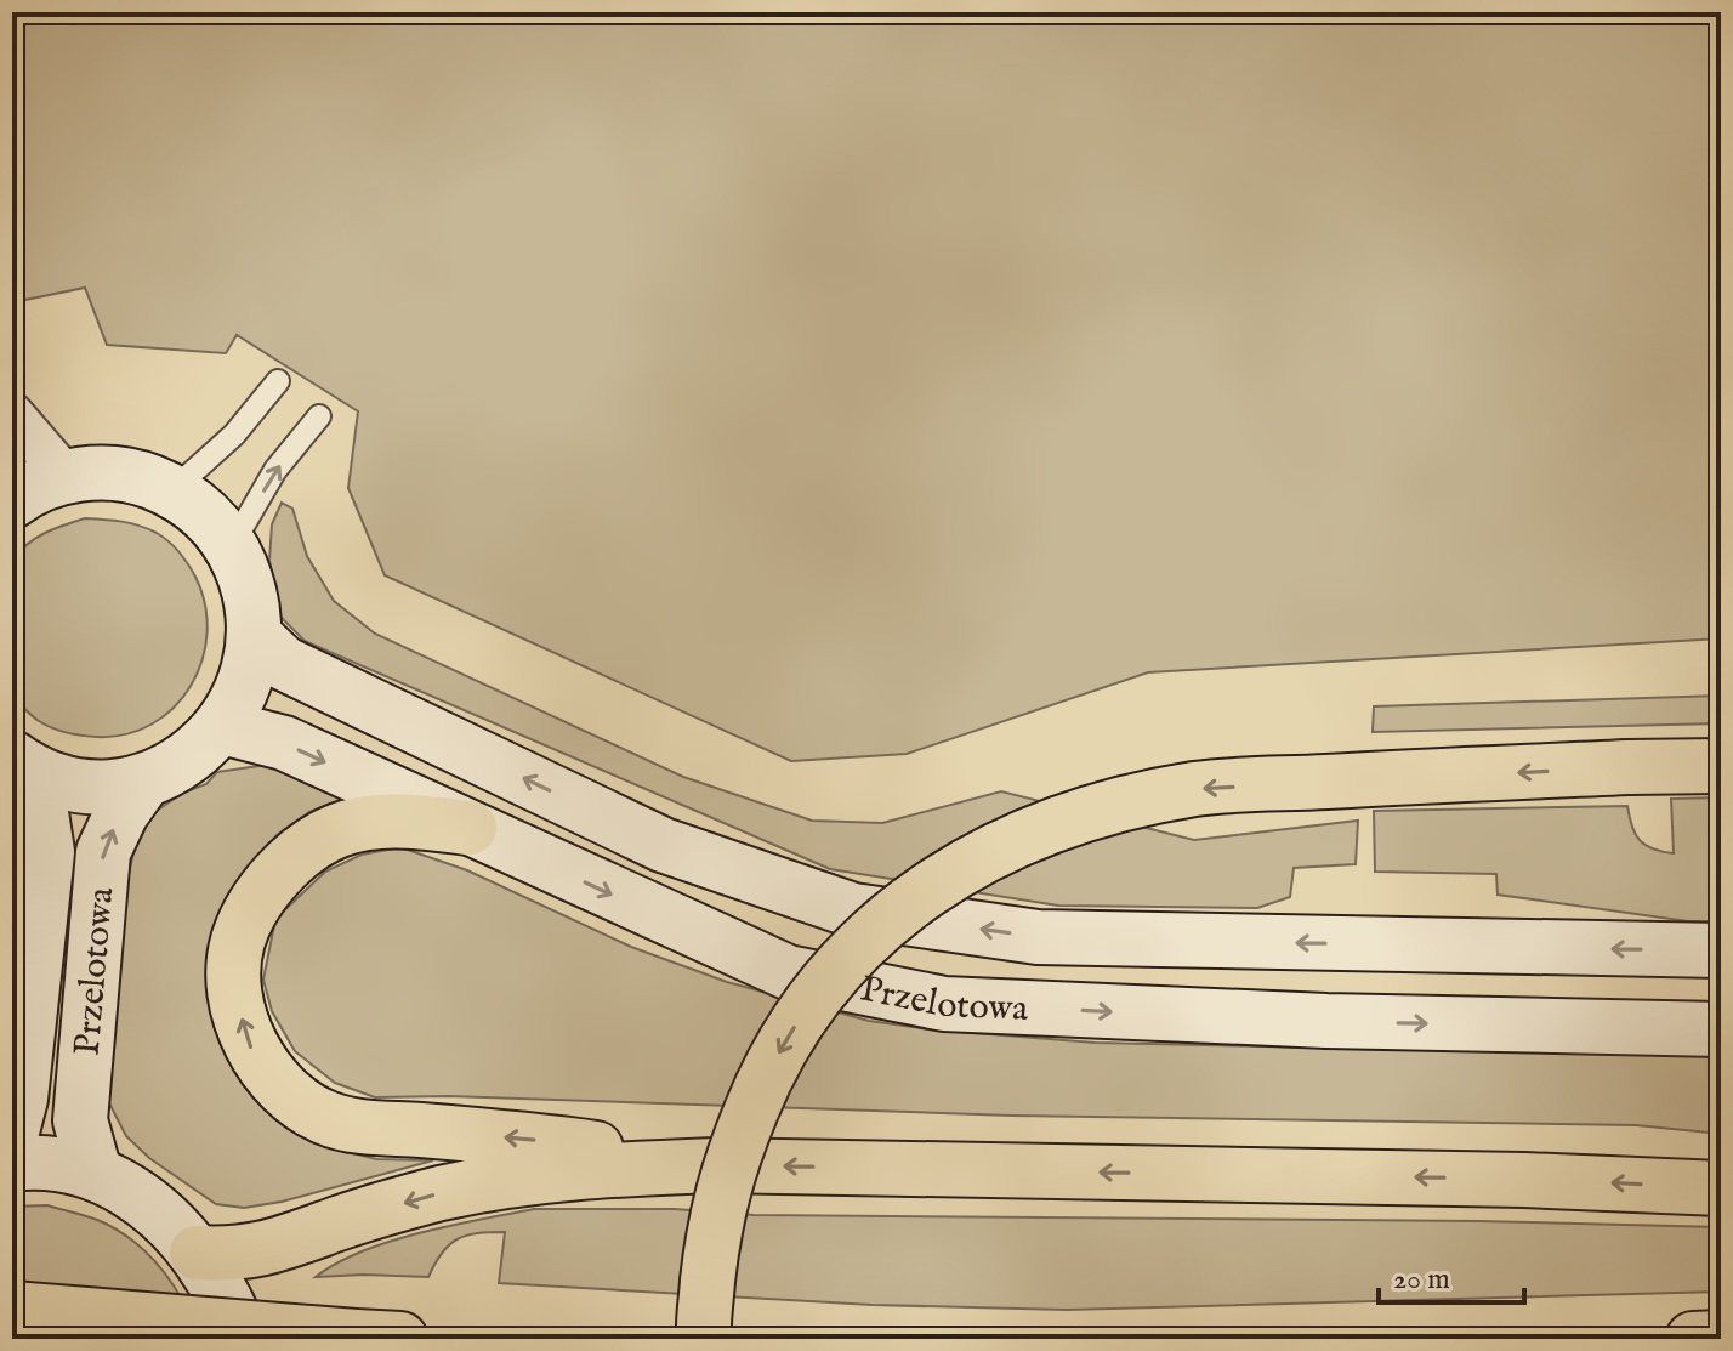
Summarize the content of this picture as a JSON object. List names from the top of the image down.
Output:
{
  "streets": {
    "street": ["Przelotowa"]
  },
  "scale_bar": "20 m"
}
